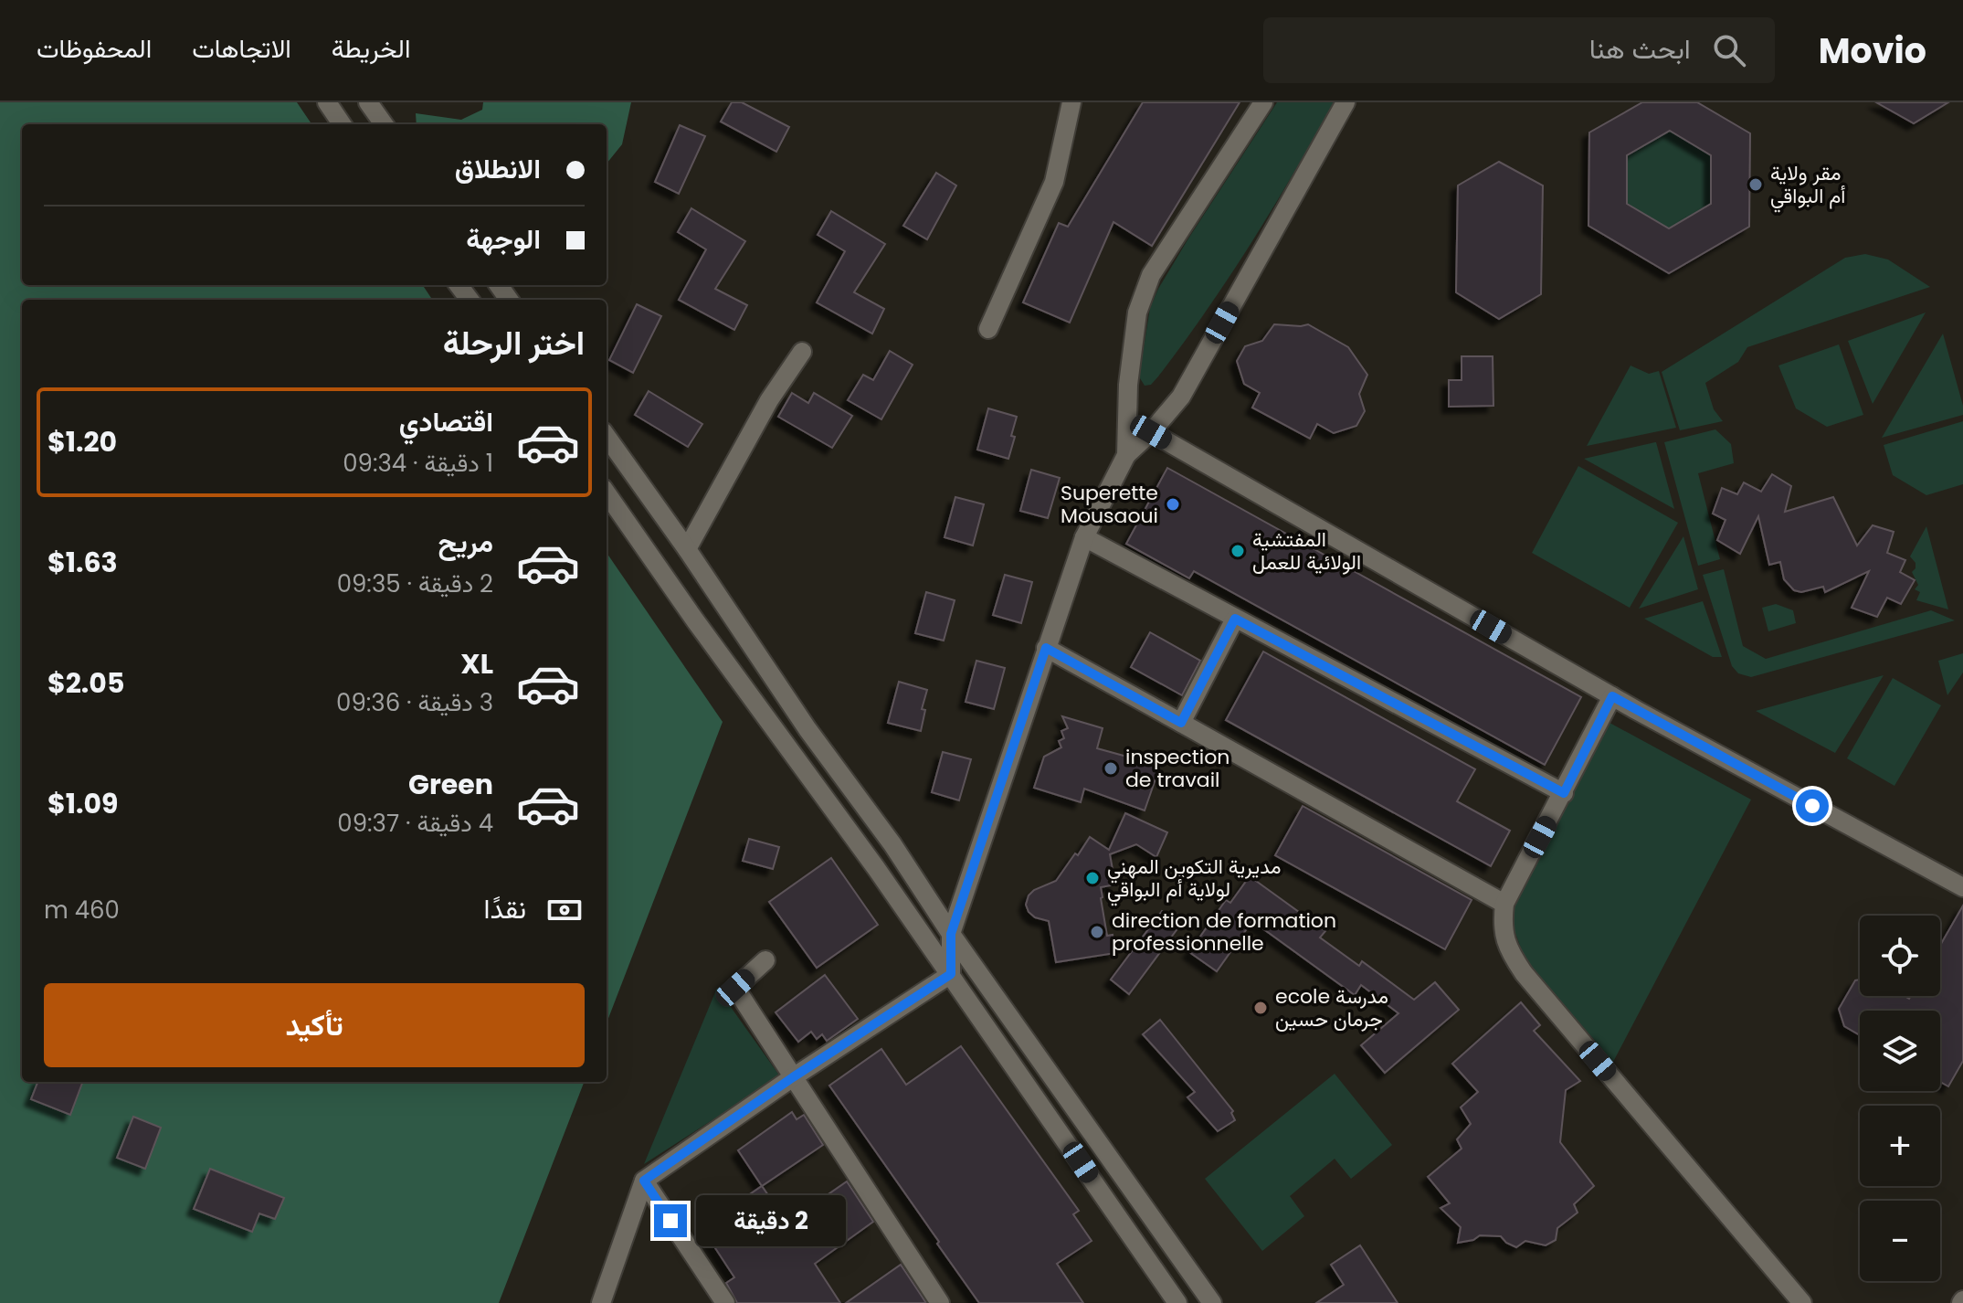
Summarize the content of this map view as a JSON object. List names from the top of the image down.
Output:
{
  "places": [
    "مقر ولاية أم البواقي",
    "Superette Mousaoui",
    "المفتشية الولائية للعمل",
    "inspection de travail",
    "مديرية التكوين المهني لولاية أم البواقي",
    "direction de formation professionnelle",
    "ecole مدرسة جرمان حسين"
  ],
  "page": {
    "header": "Movio",
    "search": "ابحث هنا",
    "nav": ["الخريطة", "الاتجاهات", "المحفوظات"],
    "banner": ["الانطلاق", "الوجهة"],
    "heading": "اختر الرحلة",
    "list": [
      {
        "name": "اقتصادي",
        "note": "1 دقيقة · 09:34",
        "value": "$1.20"
      },
      {
        "name": "مريح",
        "note": "2 دقيقة · 09:35",
        "value": "$1.63"
      },
      {
        "name": "XL",
        "note": "3 دقيقة · 09:36",
        "value": "$2.05"
      },
      {
        "name": "Green",
        "note": "4 دقيقة · 09:37",
        "value": "$1.09"
      }
    ],
    "pay": ["نقدًا", "460 m"],
    "map_buttons": ["+", "−"],
    "buttons": "تأكيد",
    "bubble": "2 دقيقة"
  }
}
